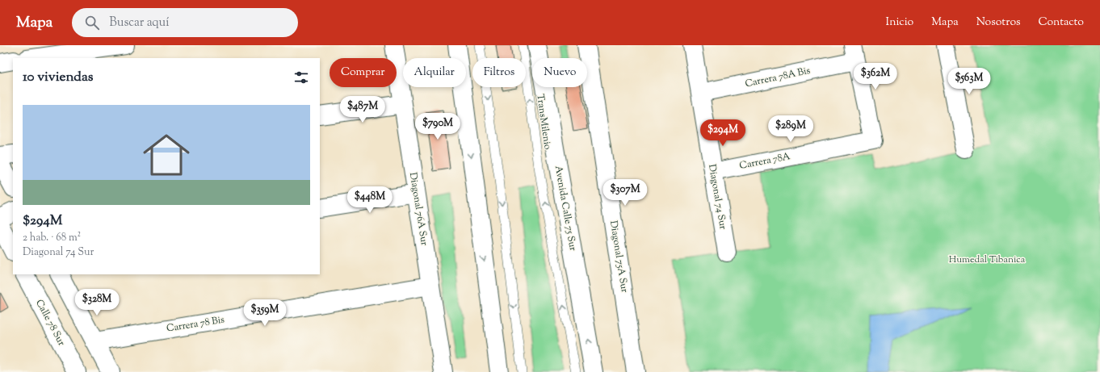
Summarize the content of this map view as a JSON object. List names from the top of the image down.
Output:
{
  "streets": {
    "street": [
      "Carrera 78A Bis",
      "Carrera 78A",
      "Diagonal 74 Sur",
      "Avenida Calle 75 Sur",
      "Diagonal 76A Sur",
      "Diagonal 75A Sur",
      "Calle 78 Sur",
      "Carrera 78 Bis"
    ],
    "lane": ["TransMilenio"]
  },
  "crossings": [
    ["Carrera 78A Bis", "Carrera 78A"],
    ["Carrera 78A Bis", "Diagonal 74 Sur"],
    ["Carrera 78A", "Diagonal 74 Sur"],
    ["Diagonal 76A Sur", "Carrera 78 Bis"]
  ],
  "parks": ["Humedal Tibanica"],
  "page": {
    "header": "Mapa",
    "search": "Buscar aquí",
    "nav": [
      "Inicio",
      "Mapa",
      "Nosotros",
      "Contacto"
    ],
    "chip": [
      "Comprar",
      "Alquilar",
      "Filtros",
      "Nuevo"
    ],
    "heading": "10 viviendas",
    "price": [
      "$362M",
      "$563M",
      "$487M",
      "$790M",
      "$289M",
      "$294M",
      "$307M",
      "$448M",
      "$328M",
      "$359M"
    ],
    "list": [
      {
        "name": "$294M",
        "note": "2 hab. · 68 m² · Diagonal 74 Sur"
      }
    ]
  }
}
